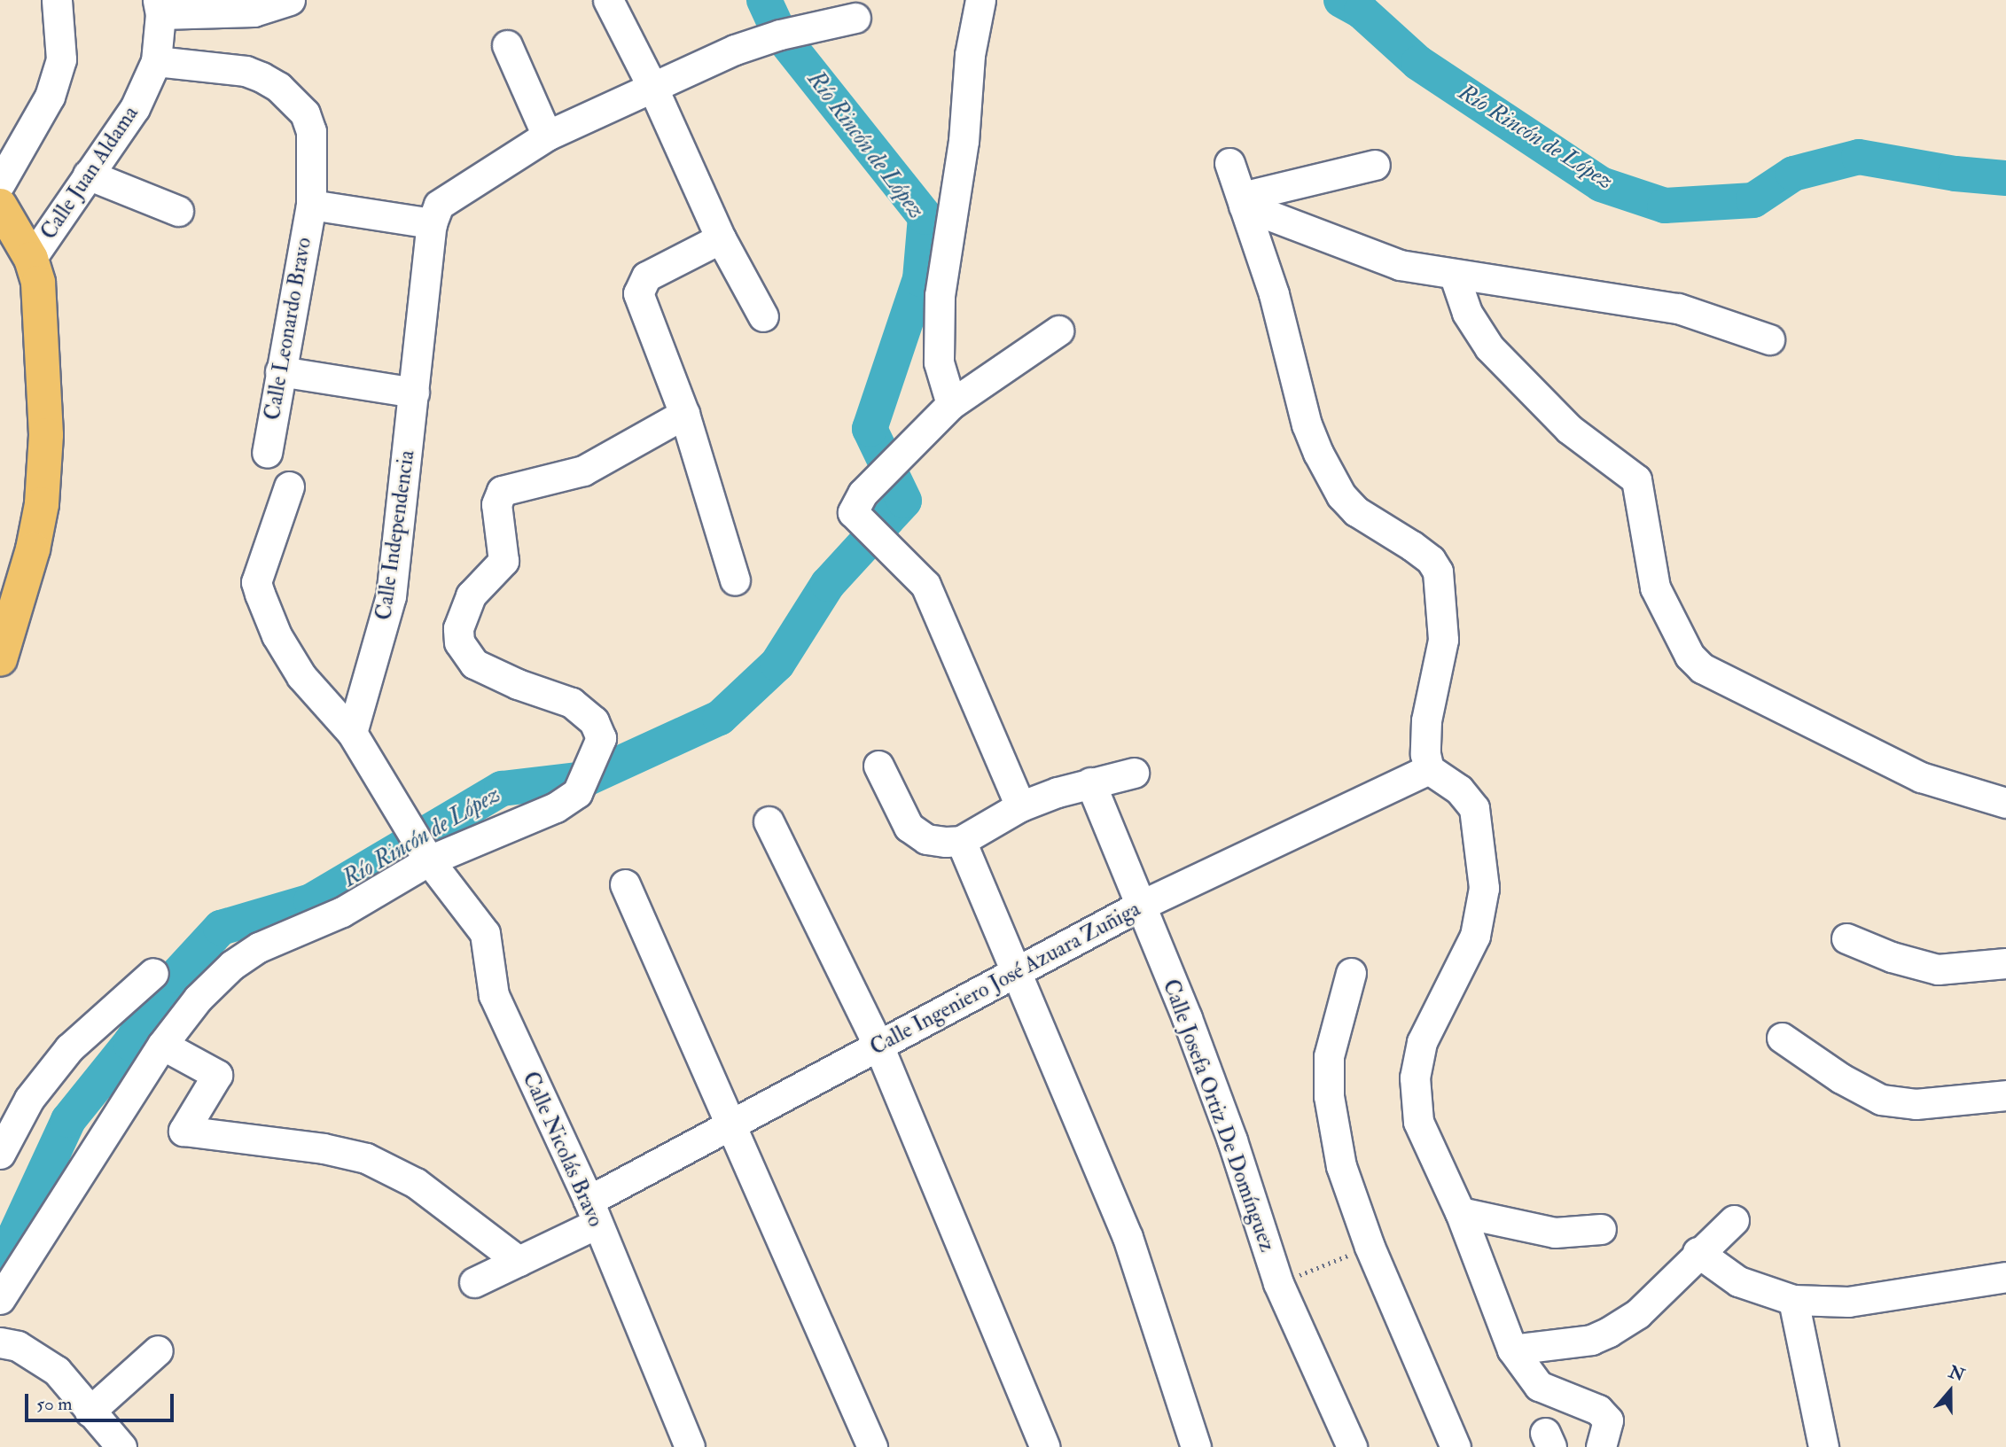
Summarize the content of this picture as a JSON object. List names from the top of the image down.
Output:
{
  "streets": {
    "street": [
      "Calle Juan Aldama",
      "Calle Leonardo Bravo",
      "Calle Independencia",
      "Calle Ingeniero José Azuara Zuñiga",
      "Calle Josefa Ortiz De Domínguez",
      "Calle Nicolás Bravo"
    ]
  },
  "crossings": [
    ["Calle Ingeniero José Azuara Zuñiga", "Calle Josefa Ortiz De Domínguez"],
    ["Calle Ingeniero José Azuara Zuñiga", "Calle Nicolás Bravo"]
  ],
  "water": ["Río Rincón de López"],
  "scale_bar": "50 m",
  "north": "top"
}
